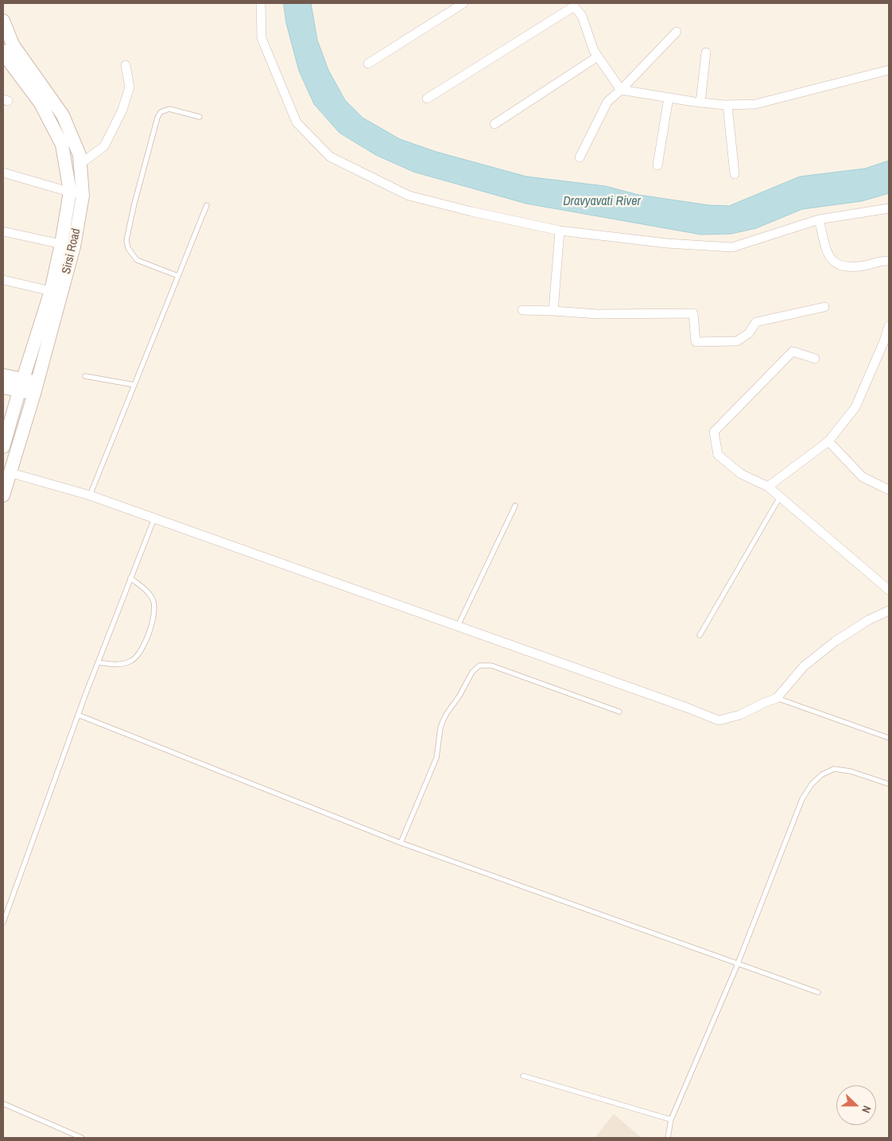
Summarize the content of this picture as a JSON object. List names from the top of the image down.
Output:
{
  "streets": {
    "street": ["Sirsi Road"]
  },
  "water": ["Dravyavati River"],
  "north": "right"
}
